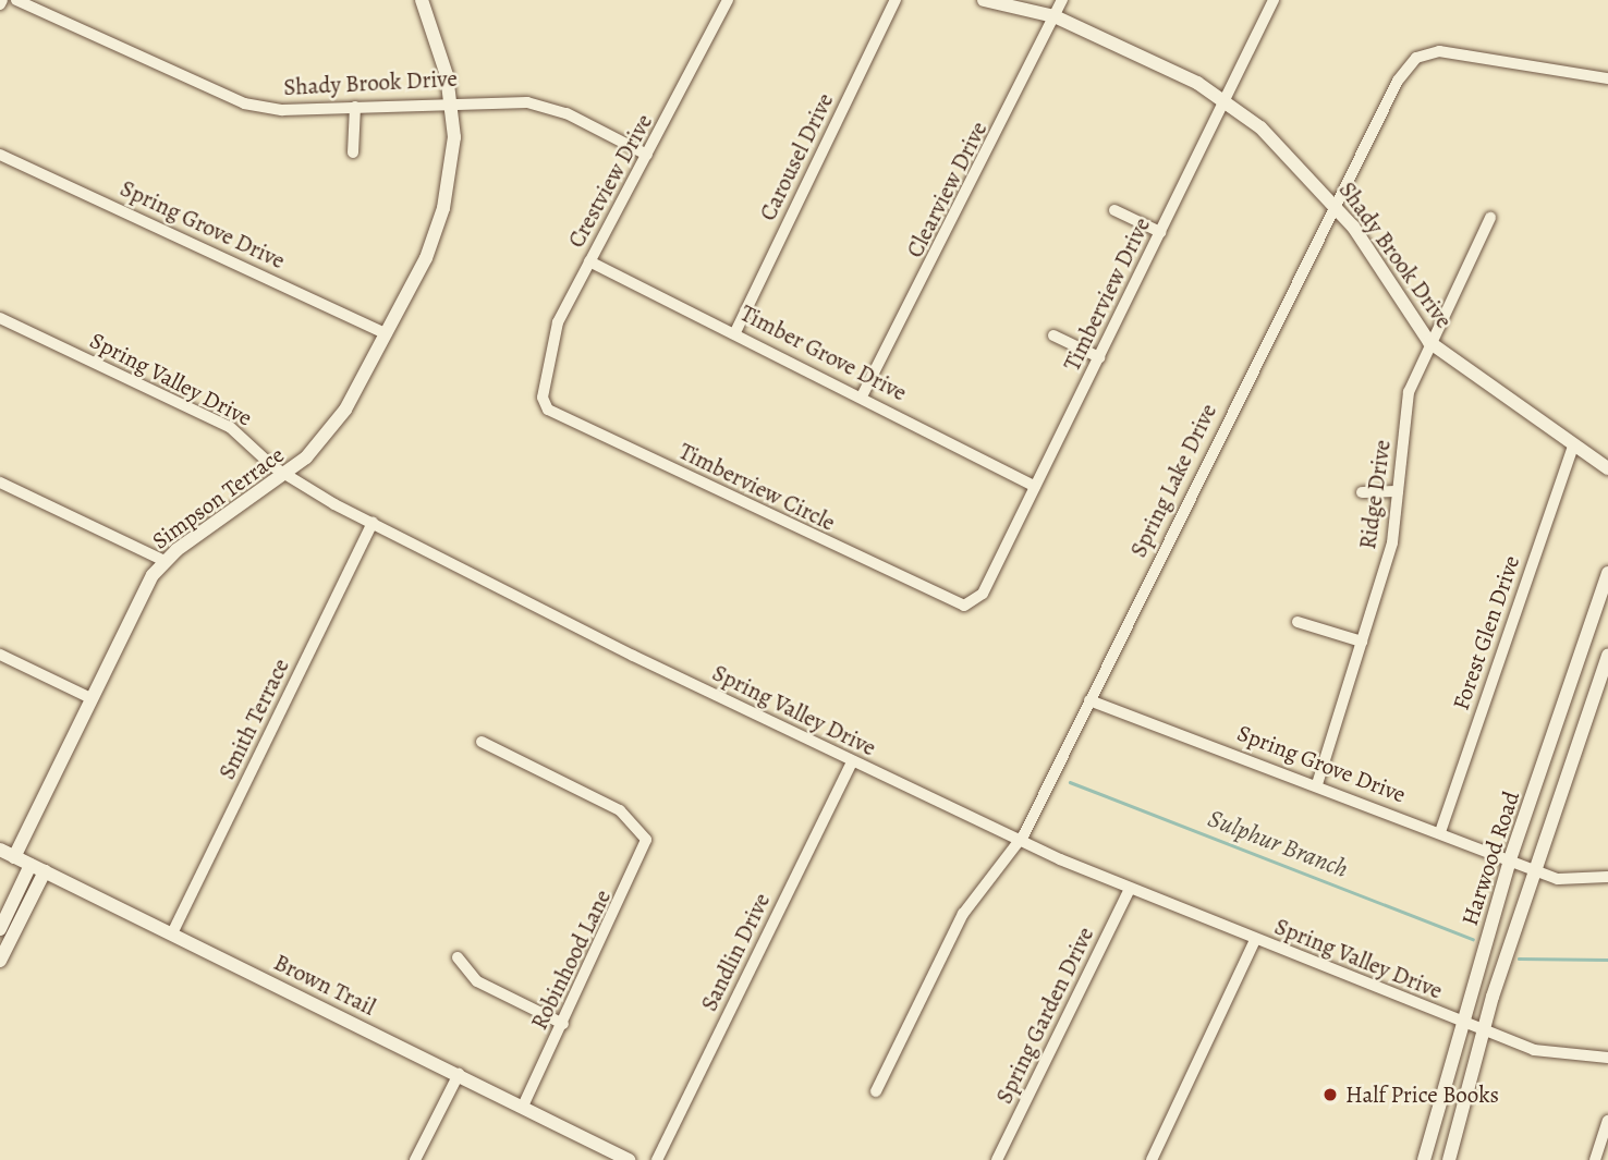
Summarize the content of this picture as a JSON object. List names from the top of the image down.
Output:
{
  "streets": {
    "street": [
      "Shady Brook Drive",
      "Carousel Drive",
      "Crestview Drive",
      "Clearview Drive",
      "Spring Grove Drive",
      "Timberview Drive",
      "Timber Grove Drive",
      "Spring Valley Drive",
      "Spring Lake Drive",
      "Timberview Circle",
      "Ridge Drive",
      "Simpson Terrace",
      "Forest Glen Drive",
      "Smith Terrace",
      "Harwood Road",
      "Sandlin Drive",
      "Robinhood Lane",
      "Brown Trail",
      "Spring Garden Drive"
    ]
  },
  "crossings": [
    ["Shady Brook Drive", "Crestview Drive"],
    ["Shady Brook Drive", "Clearview Drive"],
    ["Shady Brook Drive", "Timberview Drive"],
    ["Shady Brook Drive", "Spring Lake Drive"],
    ["Shady Brook Drive", "Ridge Drive"],
    ["Shady Brook Drive", "Simpson Terrace"],
    ["Shady Brook Drive", "Forest Glen Drive"],
    ["Carousel Drive", "Timber Grove Drive"],
    ["Crestview Drive", "Timber Grove Drive"],
    ["Crestview Drive", "Timberview Circle"],
    ["Clearview Drive", "Timber Grove Drive"],
    ["Spring Grove Drive", "Spring Lake Drive"],
    ["Spring Grove Drive", "Ridge Drive"],
    ["Spring Grove Drive", "Simpson Terrace"],
    ["Spring Grove Drive", "Forest Glen Drive"],
    ["Spring Grove Drive", "Harwood Road"],
    ["Timberview Drive", "Timber Grove Drive"],
    ["Timberview Drive", "Timberview Circle"],
    ["Spring Valley Drive", "Spring Lake Drive"],
    ["Spring Valley Drive", "Simpson Terrace"],
    ["Spring Valley Drive", "Smith Terrace"],
    ["Spring Valley Drive", "Harwood Road"],
    ["Spring Valley Drive", "Sandlin Drive"],
    ["Spring Valley Drive", "Spring Garden Drive"],
    ["Simpson Terrace", "Brown Trail"],
    ["Smith Terrace", "Brown Trail"],
    ["Robinhood Lane", "Brown Trail"]
  ],
  "water": ["Sulphur Branch"],
  "places": ["Half Price Books"]
}
